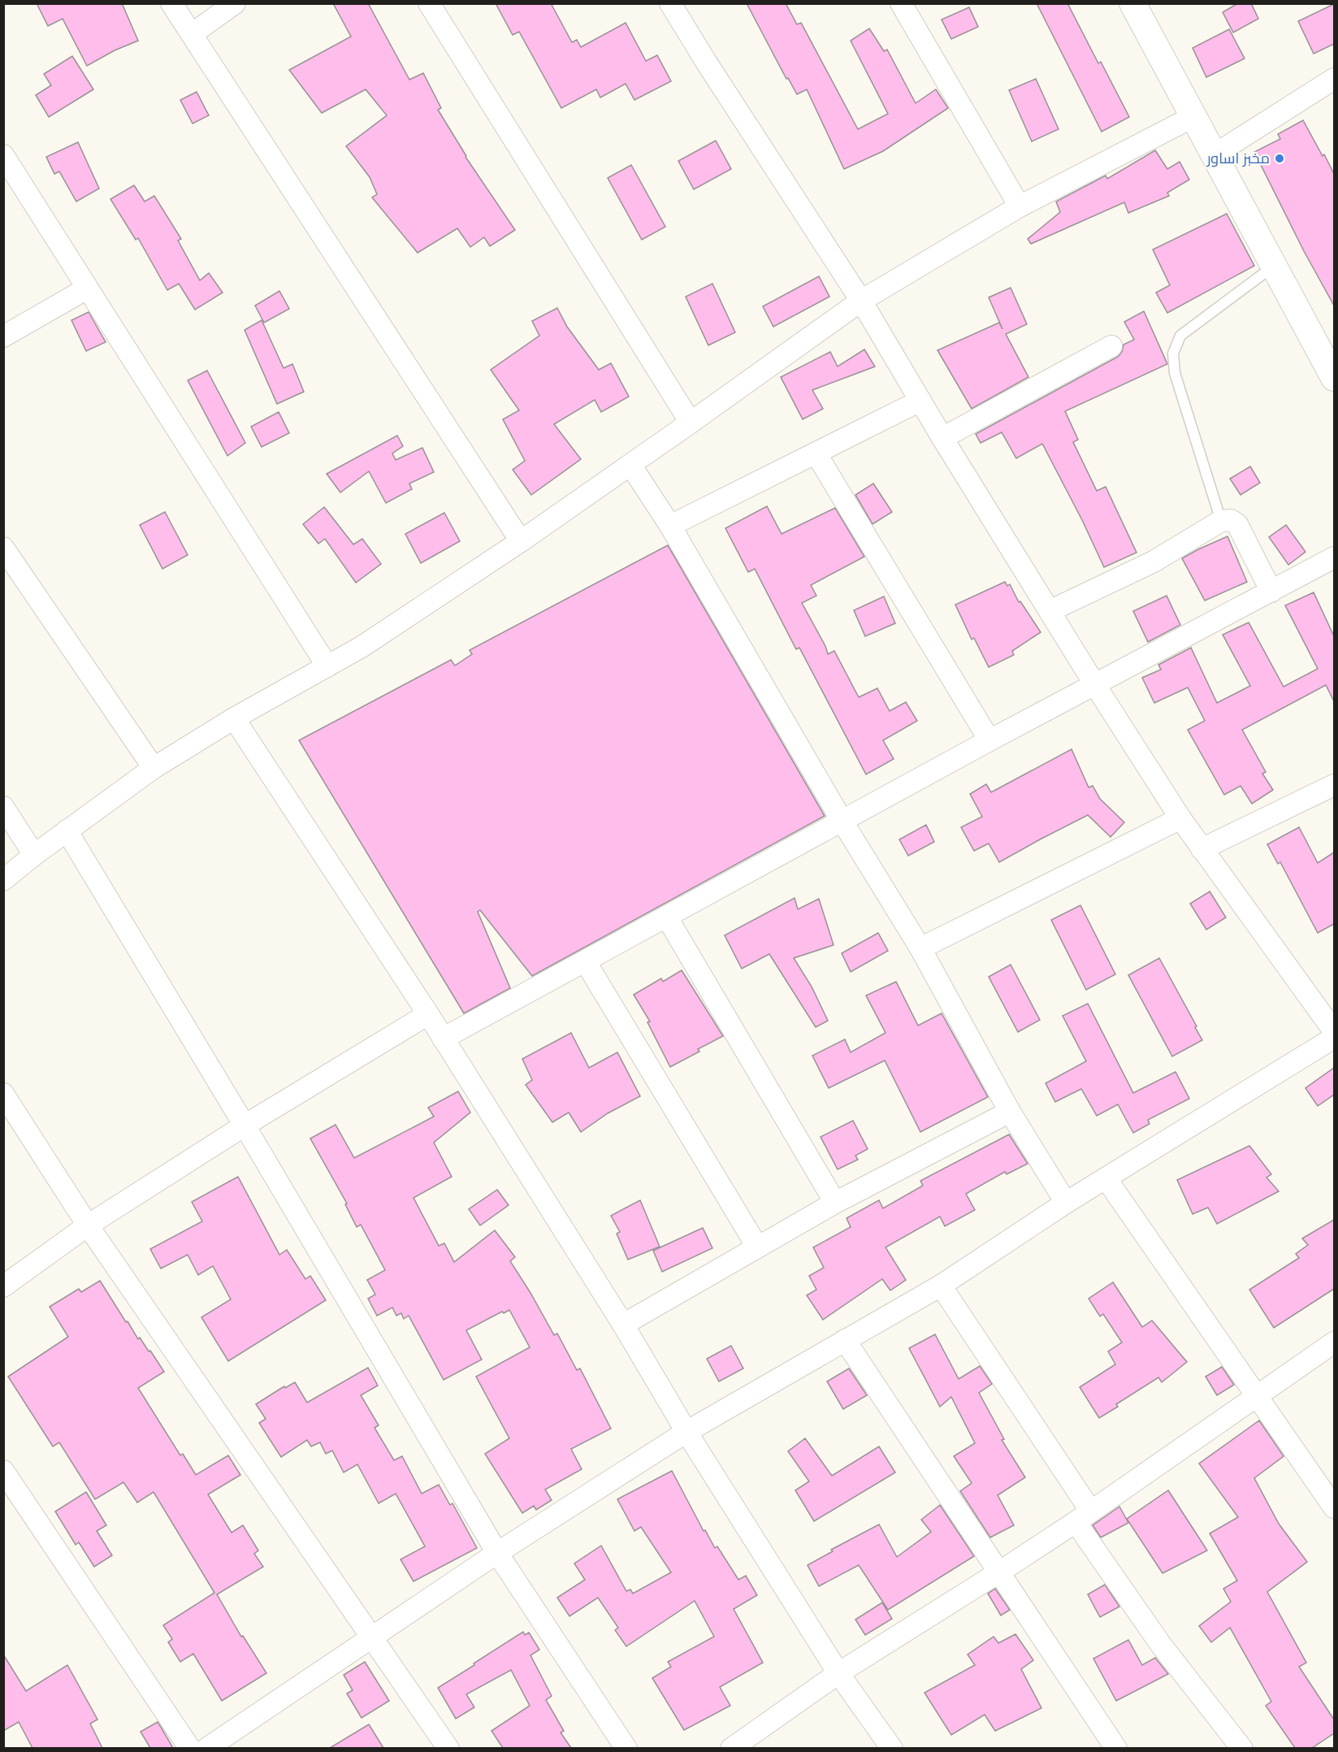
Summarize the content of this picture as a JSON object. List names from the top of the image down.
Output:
{
  "places": ["مخبز اساور"]
}
